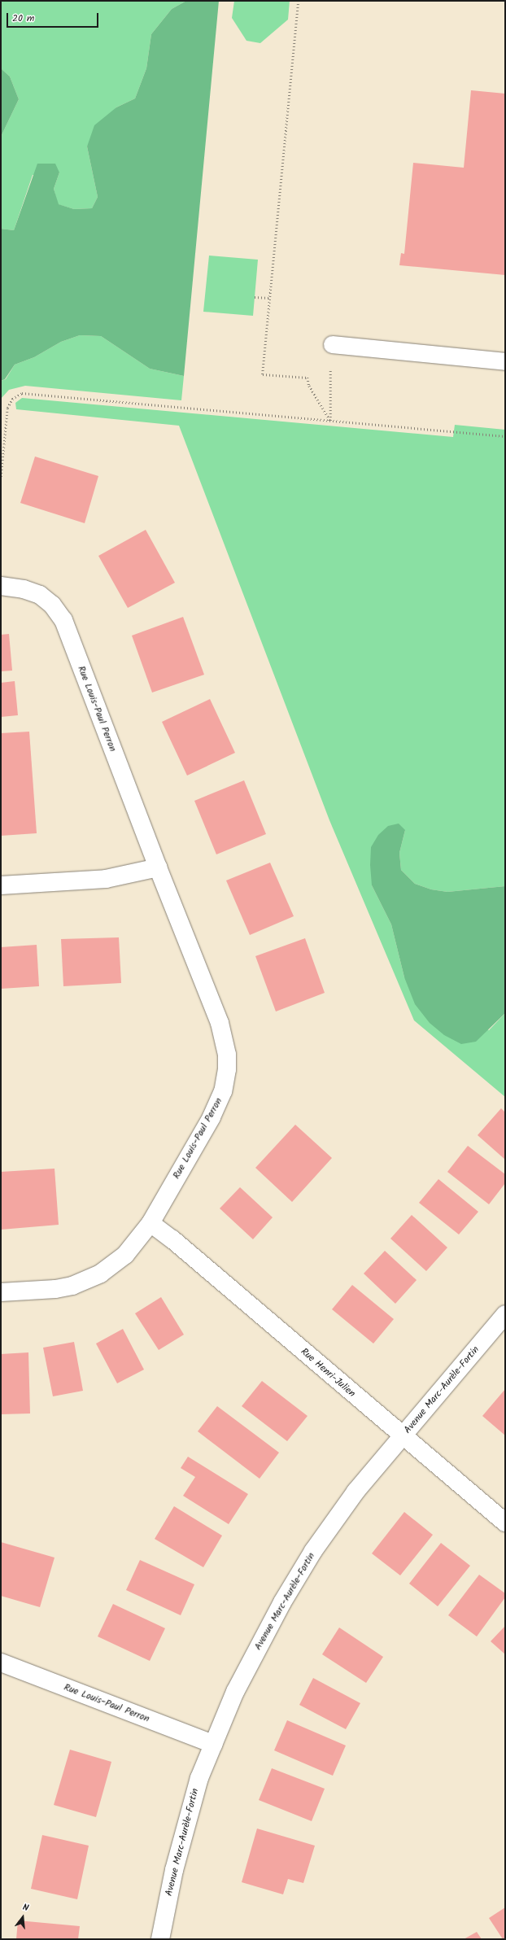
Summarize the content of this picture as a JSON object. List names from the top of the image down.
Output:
{
  "streets": {
    "street": ["Rue Louis-Paul Perron", "Rue Henri-Julien", "Avenue Marc-Aurèle-Fortin"]
  },
  "crossings": [
    ["Rue Louis-Paul Perron", "Rue Henri-Julien"],
    ["Rue Louis-Paul Perron", "Avenue Marc-Aurèle-Fortin"],
    ["Rue Henri-Julien", "Avenue Marc-Aurèle-Fortin"]
  ],
  "scale_bar": "20 m",
  "north": "top"
}
